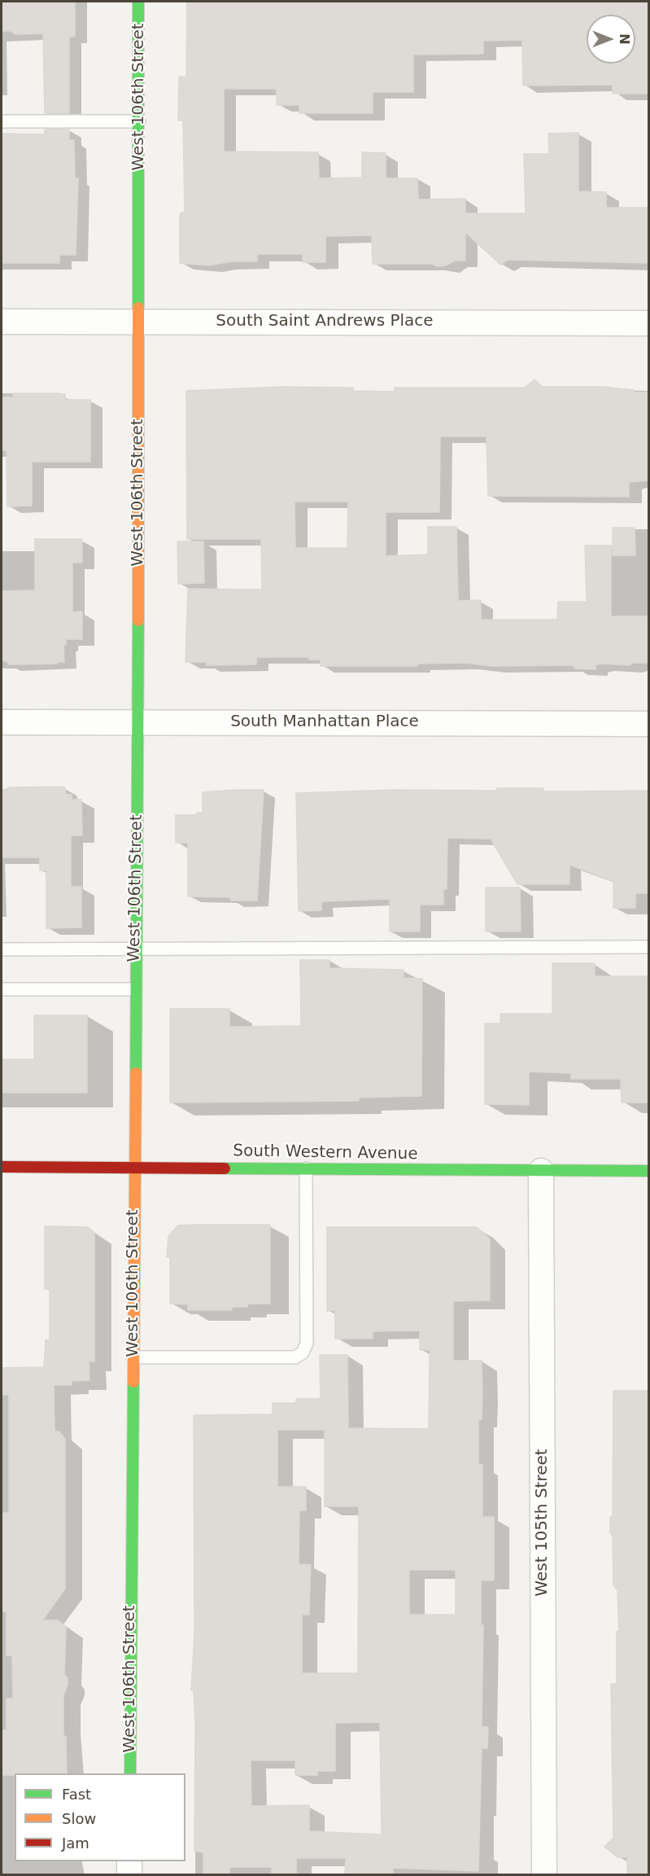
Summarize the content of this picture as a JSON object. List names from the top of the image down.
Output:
{
  "streets": {
    "street": [
      "West 106th Street",
      "South Saint Andrews Place",
      "South Manhattan Place",
      "South Western Avenue",
      "West 105th Street"
    ]
  },
  "crossings": [
    ["West 106th Street", "South Saint Andrews Place"],
    ["West 106th Street", "South Manhattan Place"],
    ["West 106th Street", "South Western Avenue"],
    ["South Western Avenue", "West 105th Street"]
  ],
  "legend": ["Fast", "Slow", "Jam"],
  "north": "right"
}
